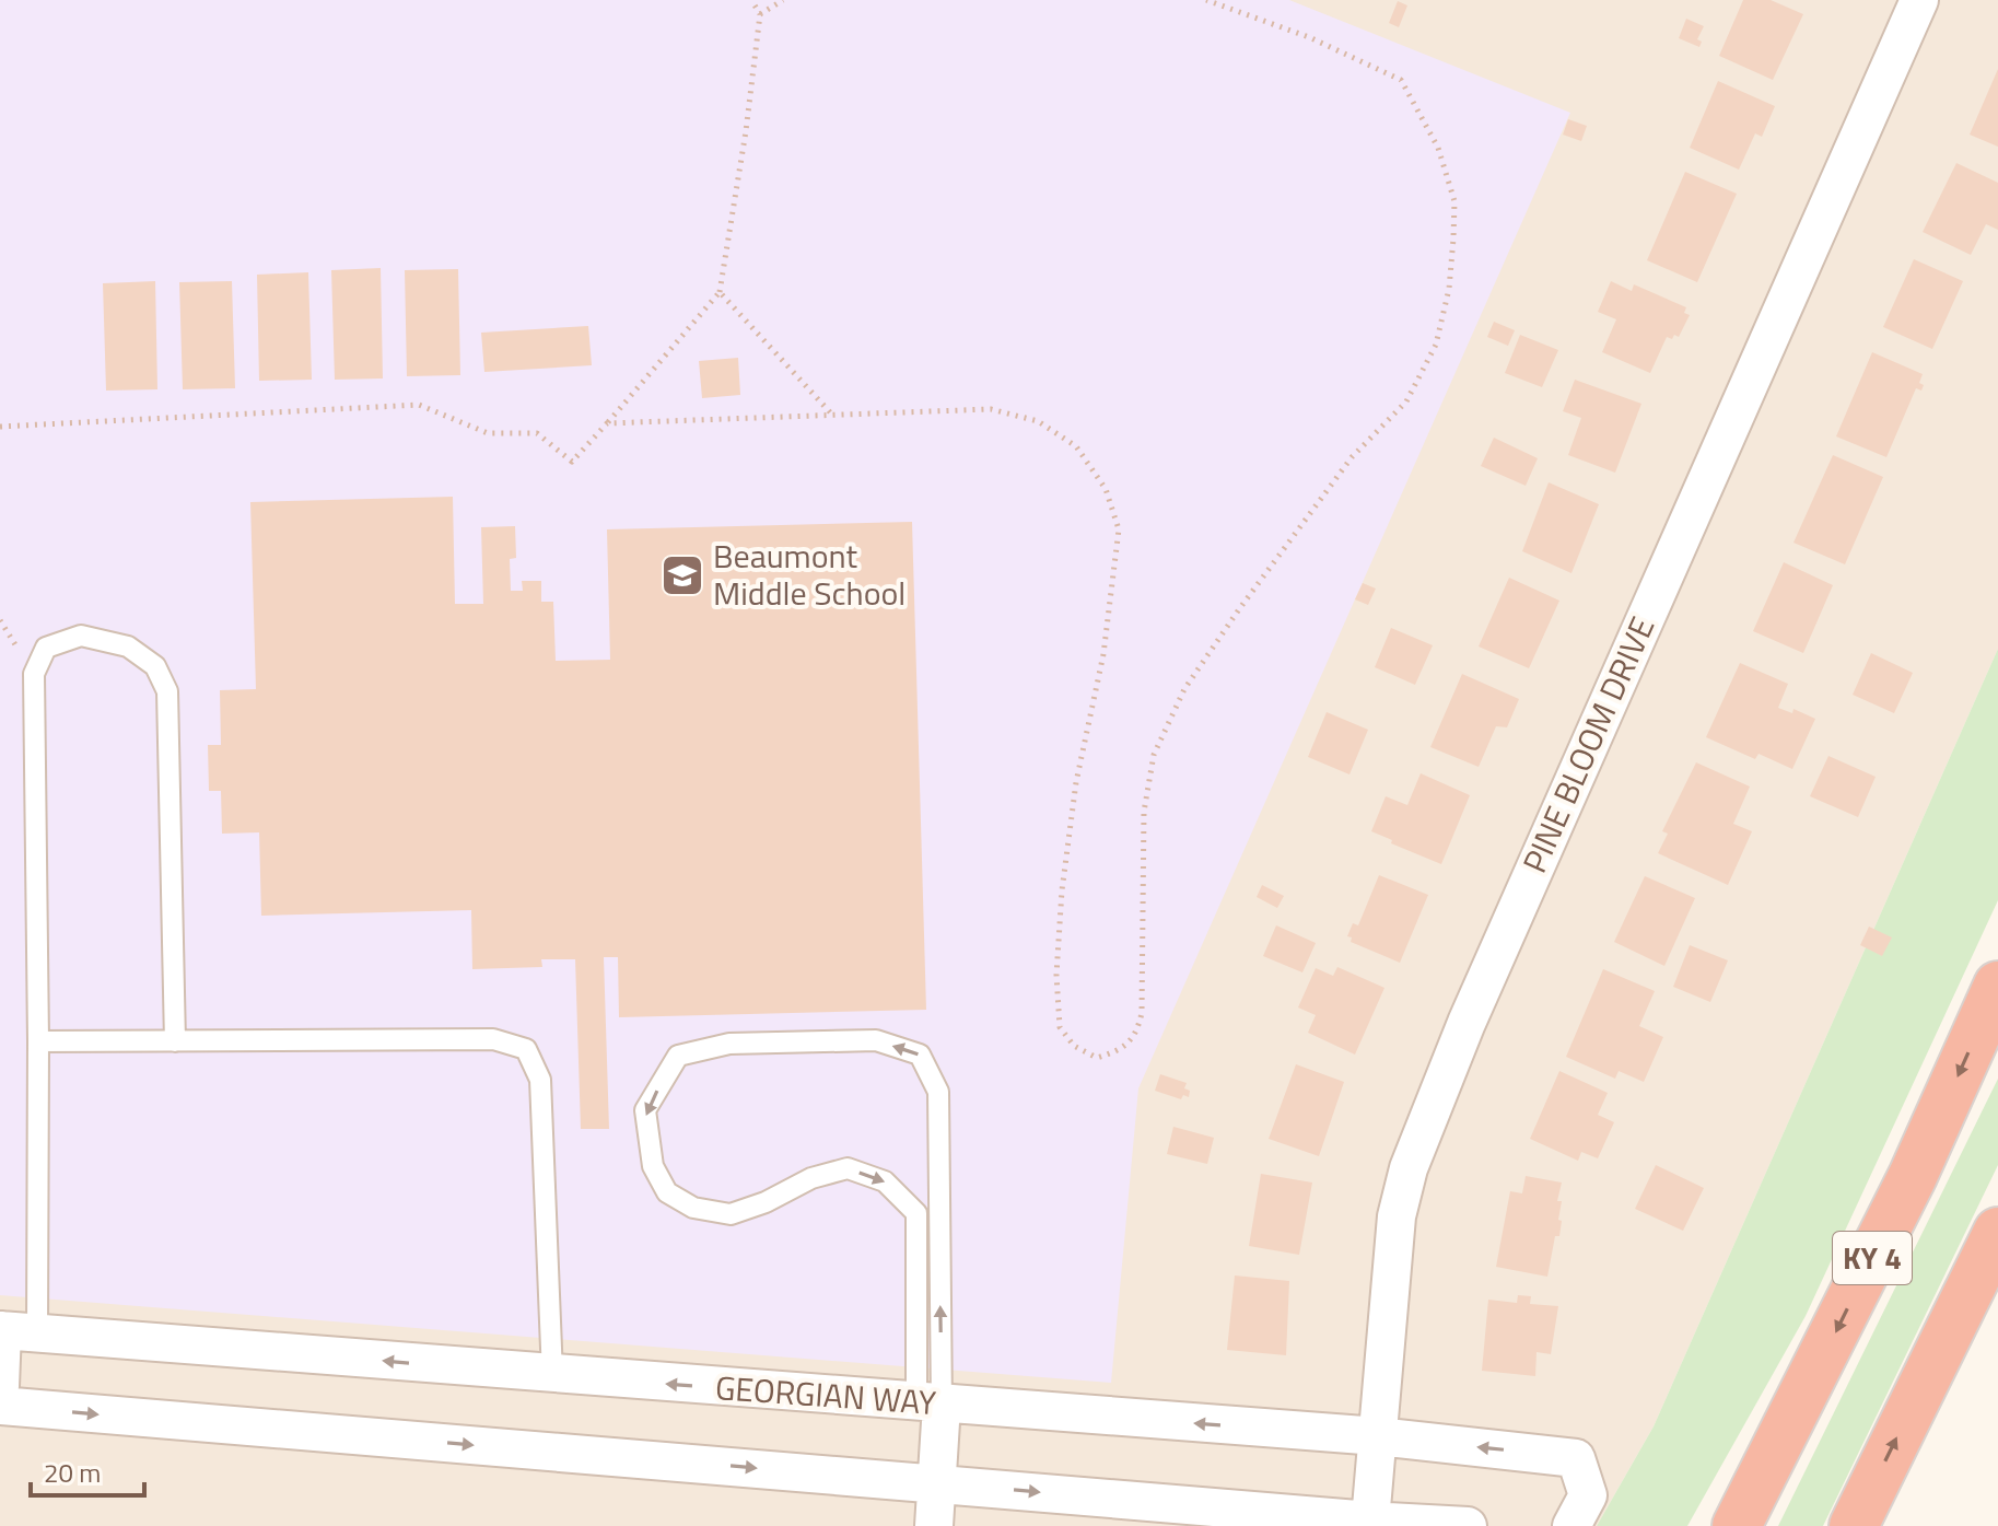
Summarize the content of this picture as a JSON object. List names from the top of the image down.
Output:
{
  "streets": {
    "highway": ["KY 4"],
    "street": ["PINE BLOOM DRIVE", "GEORGIAN WAY"]
  },
  "crossings": [
    ["PINE BLOOM DRIVE", "GEORGIAN WAY"]
  ],
  "places": {
    "school or university": ["Beaumont Middle School"]
  },
  "scale_bar": "20 m"
}
